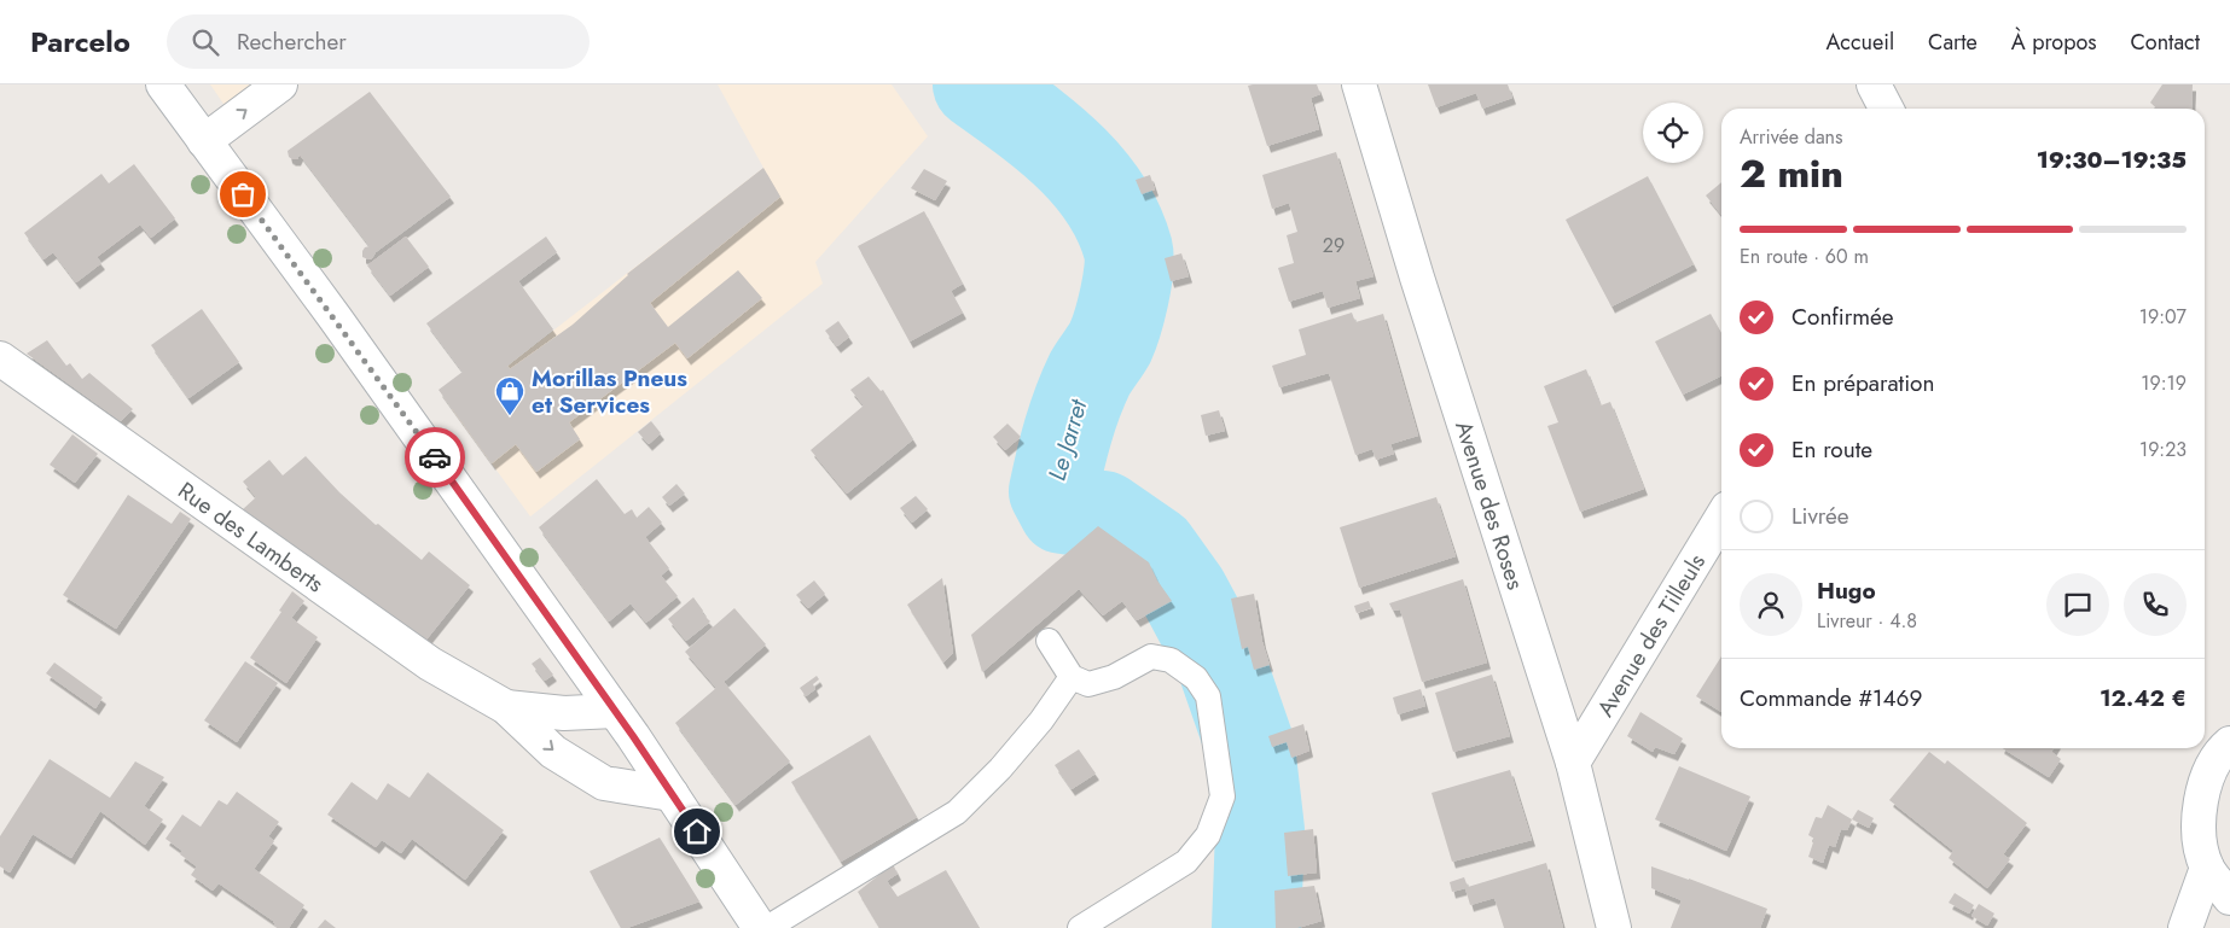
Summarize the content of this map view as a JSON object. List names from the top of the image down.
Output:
{
  "streets": {
    "street": ["Avenue des Roses", "Rue des Lamberts", "Avenue des Tilleuls"]
  },
  "crossings": [
    ["Avenue des Roses", "Avenue des Tilleuls"]
  ],
  "water": ["Le Jarret"],
  "places": {
    "shop": ["Morillas Pneus et Services"]
  },
  "house_numbers": ["29"],
  "page": {
    "header": "Parcelo",
    "search": "Rechercher",
    "nav": [
      "Accueil",
      "Carte",
      "À propos",
      "Contact"
    ],
    "heading": ["2 min", "Arrivée dans", "19:30–19:35"],
    "panel": [
      "Hugo",
      "Livreur · 4.8",
      "Commande #1469",
      "12.42 €"
    ],
    "bar": "En route · 60 m",
    "list": [
      ["Confirmée", "19:07"],
      ["En préparation", "19:19"],
      ["En route", "19:23"],
      "Livrée"
    ]
  }
}
